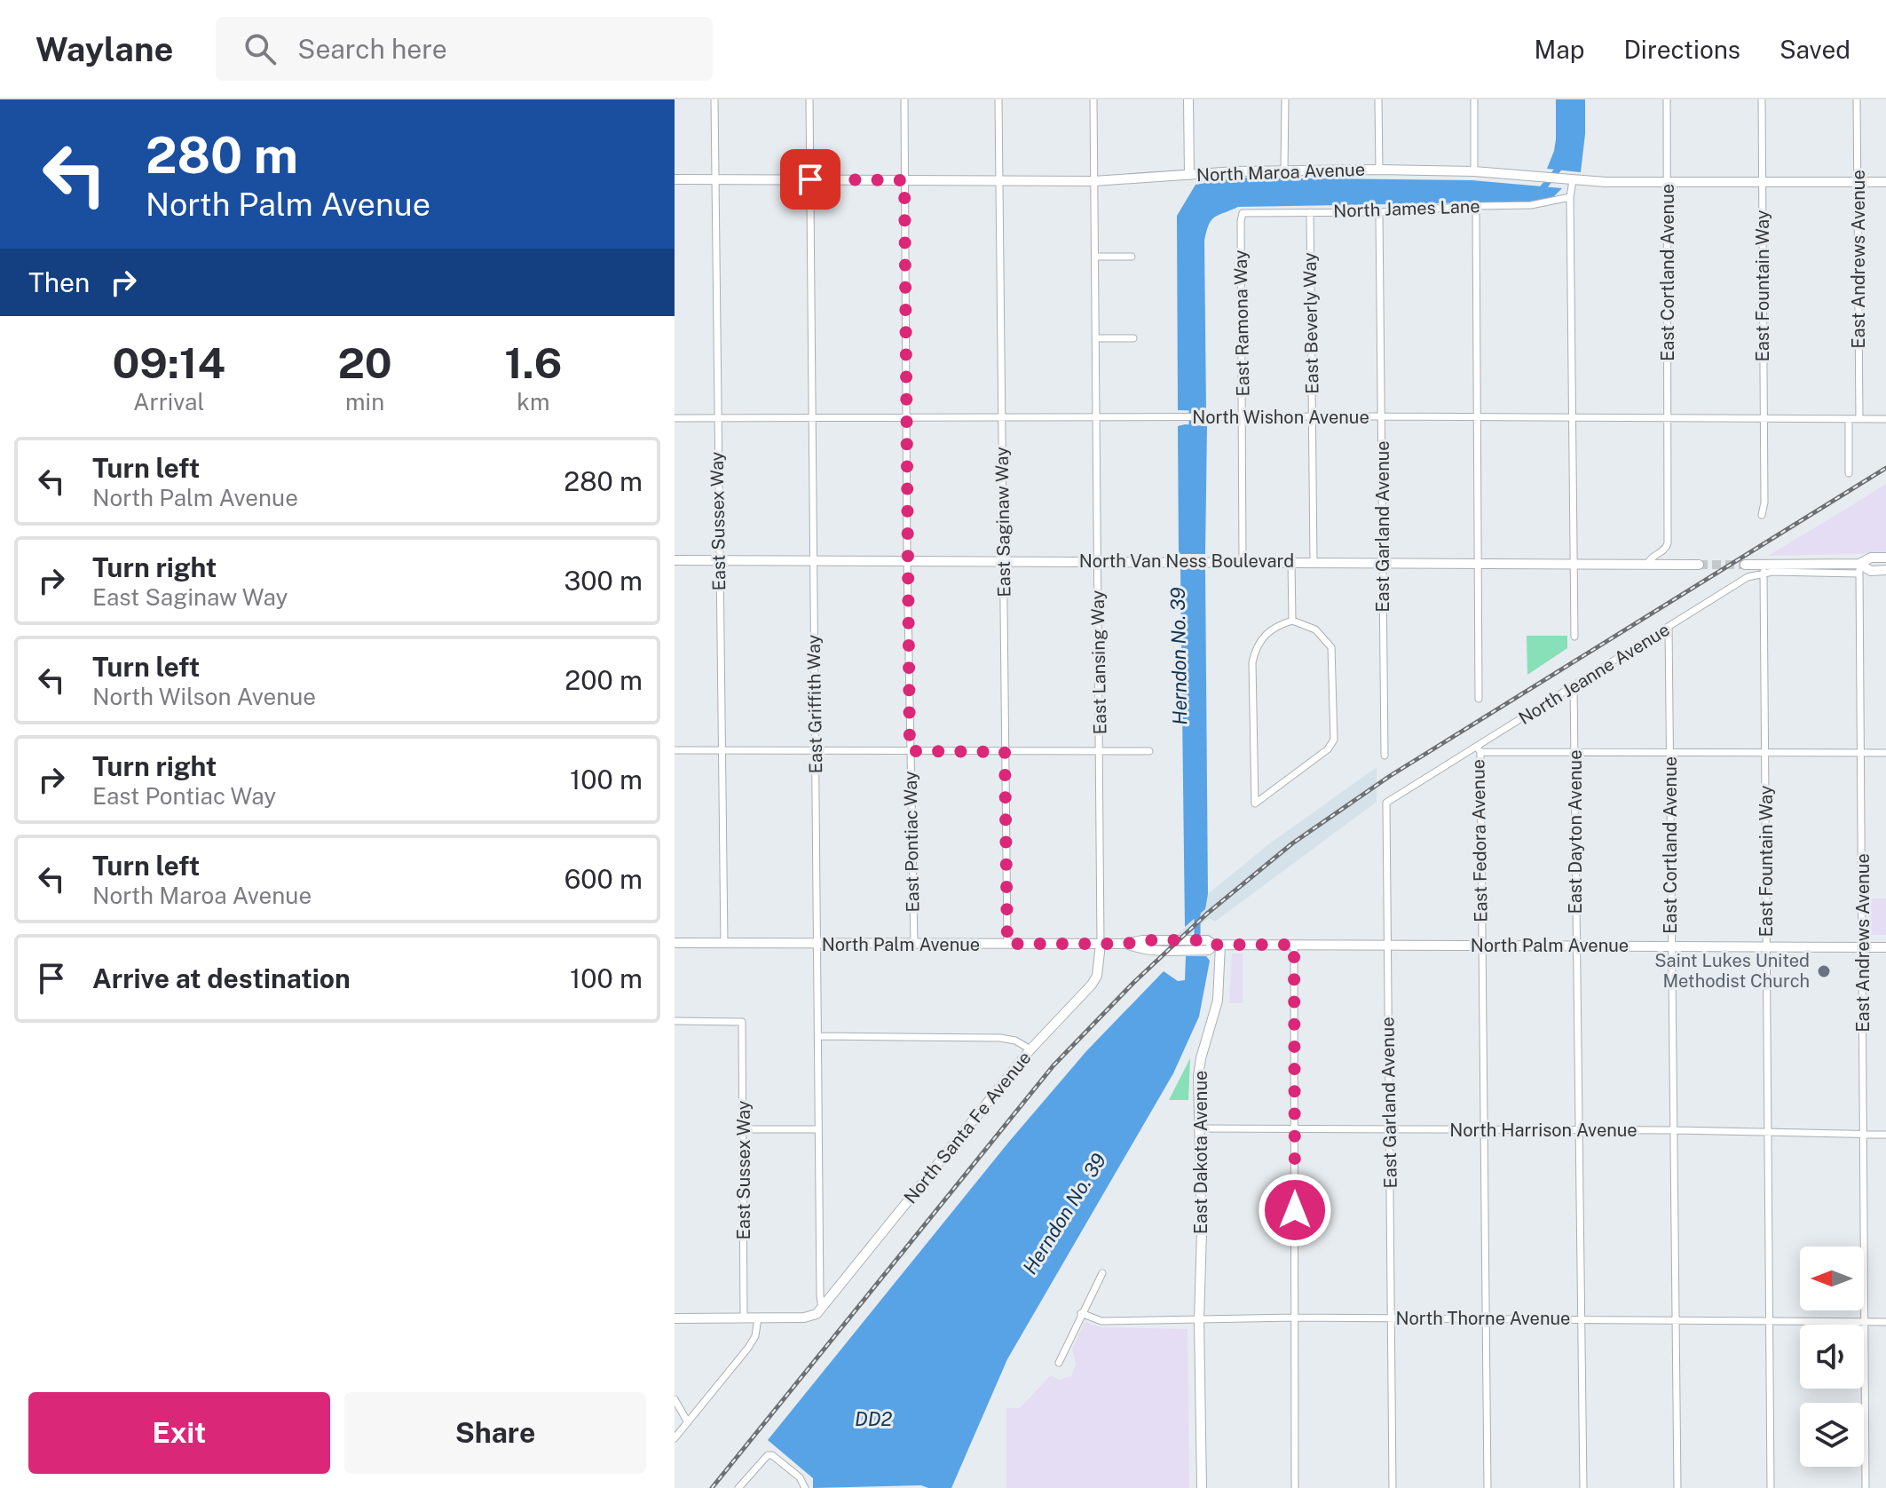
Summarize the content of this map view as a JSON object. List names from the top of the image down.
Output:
{
  "streets": {
    "street": [
      "North Maroa Avenue",
      "North James Lane",
      "East Andrews Avenue",
      "East Cortland Avenue",
      "East Fountain Way",
      "East Ramona Way",
      "East Beverly Way",
      "North Wishon Avenue",
      "East Sussex Way",
      "East Saginaw Way",
      "East Garland Avenue",
      "North Van Ness Boulevard",
      "East Lansing Way",
      "North Jeanne Avenue",
      "East Griffith Way",
      "East Dayton Avenue",
      "East Fedora Avenue",
      "East Pontiac Way",
      "North Palm Avenue",
      "North Santa Fe Avenue",
      "North Harrison Avenue",
      "East Dakota Avenue",
      "North Thorne Avenue"
    ]
  },
  "crossings": [
    ["North Maroa Avenue", "East Andrews Avenue"],
    ["North Maroa Avenue", "East Cortland Avenue"],
    ["North Maroa Avenue", "East Fountain Way"],
    ["North Maroa Avenue", "East Sussex Way"],
    ["North Maroa Avenue", "East Saginaw Way"],
    ["North Maroa Avenue", "East Lansing Way"],
    ["North Maroa Avenue", "East Griffith Way"],
    ["North Maroa Avenue", "East Pontiac Way"],
    ["North James Lane", "East Ramona Way"],
    ["North James Lane", "East Beverly Way"],
    ["North James Lane", "East Garland Avenue"],
    ["East Andrews Avenue", "North Wishon Avenue"],
    ["East Andrews Avenue", "North Jeanne Avenue"],
    ["East Andrews Avenue", "North Palm Avenue"],
    ["East Andrews Avenue", "North Harrison Avenue"],
    ["East Andrews Avenue", "North Thorne Avenue"],
    ["East Cortland Avenue", "North Wishon Avenue"],
    ["East Cortland Avenue", "North Van Ness Boulevard"],
    ["East Cortland Avenue", "North Jeanne Avenue"],
    ["East Cortland Avenue", "North Palm Avenue"],
    ["East Cortland Avenue", "North Harrison Avenue"],
    ["East Cortland Avenue", "North Thorne Avenue"],
    ["East Fountain Way", "North Wishon Avenue"],
    ["East Fountain Way", "North Jeanne Avenue"],
    ["East Fountain Way", "North Palm Avenue"],
    ["East Fountain Way", "North Harrison Avenue"],
    ["East Fountain Way", "North Thorne Avenue"],
    ["East Ramona Way", "North Wishon Avenue"],
    ["East Ramona Way", "North Van Ness Boulevard"],
    ["East Beverly Way", "North Wishon Avenue"],
    ["East Beverly Way", "North Van Ness Boulevard"],
    ["North Wishon Avenue", "East Sussex Way"],
    ["North Wishon Avenue", "East Saginaw Way"],
    ["North Wishon Avenue", "East Garland Avenue"],
    ["North Wishon Avenue", "East Lansing Way"],
    ["North Wishon Avenue", "East Griffith Way"],
    ["North Wishon Avenue", "East Pontiac Way"],
    ["East Sussex Way", "North Van Ness Boulevard"],
    ["East Sussex Way", "North Palm Avenue"],
    ["East Saginaw Way", "North Van Ness Boulevard"],
    ["East Saginaw Way", "North Palm Avenue"],
    ["East Garland Avenue", "North Van Ness Boulevard"],
    ["East Garland Avenue", "North Jeanne Avenue"],
    ["East Garland Avenue", "North Palm Avenue"],
    ["East Garland Avenue", "North Harrison Avenue"],
    ["East Garland Avenue", "North Thorne Avenue"],
    ["North Van Ness Boulevard", "East Lansing Way"],
    ["North Van Ness Boulevard", "East Griffith Way"],
    ["North Van Ness Boulevard", "East Pontiac Way"],
    ["East Lansing Way", "North Palm Avenue"],
    ["East Lansing Way", "North Santa Fe Avenue"],
    ["North Jeanne Avenue", "East Dayton Avenue"],
    ["North Jeanne Avenue", "East Fedora Avenue"],
    ["East Griffith Way", "North Palm Avenue"],
    ["East Griffith Way", "North Santa Fe Avenue"],
    ["East Dayton Avenue", "North Palm Avenue"],
    ["East Dayton Avenue", "North Harrison Avenue"],
    ["East Dayton Avenue", "North Thorne Avenue"],
    ["East Fedora Avenue", "North Palm Avenue"],
    ["East Fedora Avenue", "North Harrison Avenue"],
    ["East Fedora Avenue", "North Thorne Avenue"],
    ["East Pontiac Way", "North Palm Avenue"],
    ["North Palm Avenue", "North Santa Fe Avenue"],
    ["North Palm Avenue", "East Dakota Avenue"],
    ["North Harrison Avenue", "East Dakota Avenue"],
    ["East Dakota Avenue", "North Thorne Avenue"]
  ],
  "water": ["Herndon No. 39", "DD2"],
  "places": ["Saint Lukes United Methodist Church"],
  "north": "left",
  "page": {
    "header": "Waylane",
    "search": "Search here",
    "nav": ["Map", "Directions", "Saved"],
    "turn": ["280 m", "North Palm Avenue"],
    "then": "Then",
    "eta": [
      "09:14",
      "Arrival",
      "20",
      "min",
      "1.6",
      "km"
    ],
    "list": [
      {
        "name": "Turn left",
        "note": "North Palm Avenue",
        "value": "280 m"
      },
      {
        "name": "Turn right",
        "note": "East Saginaw Way",
        "value": "300 m"
      },
      {
        "name": "Turn left",
        "note": "North Wilson Avenue",
        "value": "200 m"
      },
      {
        "name": "Turn right",
        "note": "East Pontiac Way",
        "value": "100 m"
      },
      {
        "name": "Turn left",
        "note": "North Maroa Avenue",
        "value": "600 m"
      },
      {
        "name": "Arrive at destination",
        "value": "100 m"
      }
    ],
    "buttons": ["Exit", "Share"]
  }
}
